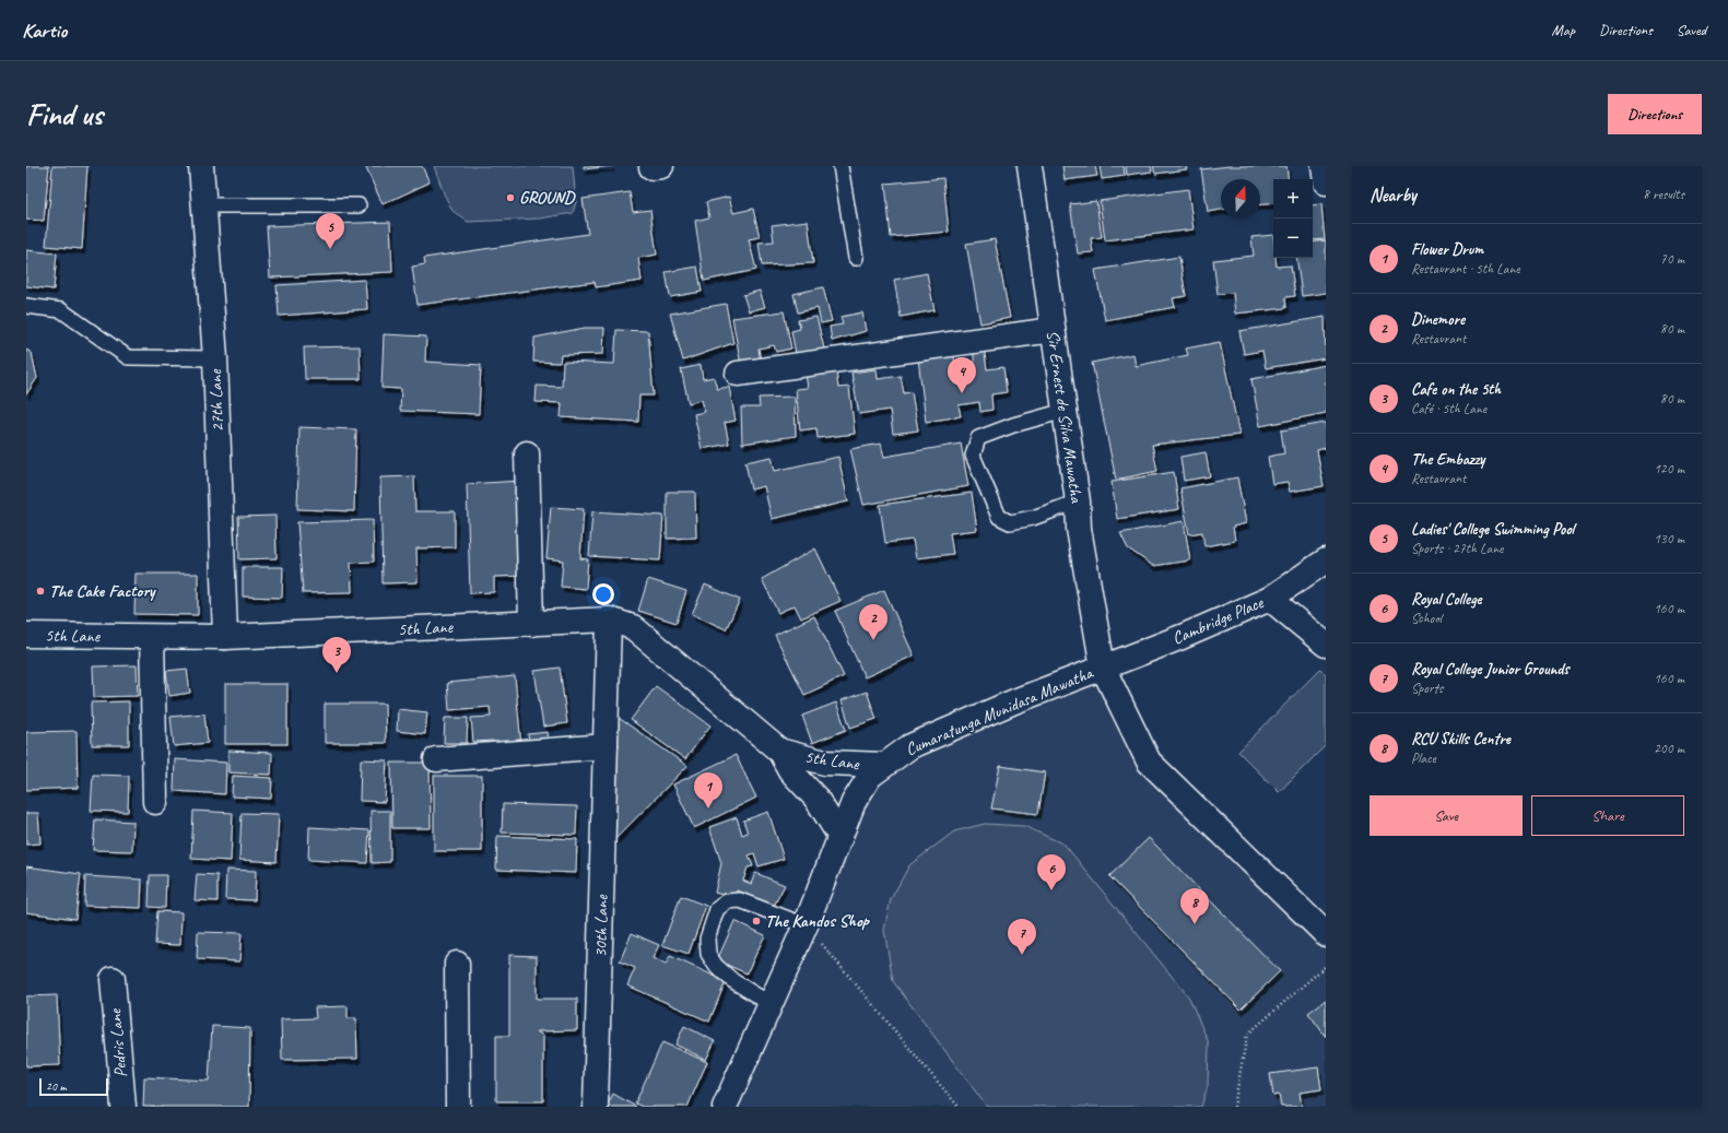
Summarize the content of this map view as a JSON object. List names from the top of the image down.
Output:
{
  "streets": {
    "main road": [
      "27th Lane",
      "Sir Ernest de Silva Mawatha",
      "Cambridge Place",
      "5th Lane",
      "Cumaratunga Munidasa Mawatha",
      "30th Lane",
      "Pedris Lane"
    ]
  },
  "crossings": [
    ["27th Lane", "5th Lane"],
    ["Sir Ernest de Silva Mawatha", "Cambridge Place"],
    ["Sir Ernest de Silva Mawatha", "Cumaratunga Munidasa Mawatha"],
    ["Cambridge Place", "Cumaratunga Munidasa Mawatha"],
    ["5th Lane", "Cumaratunga Munidasa Mawatha"],
    ["5th Lane", "30th Lane"]
  ],
  "places": ["GROUND", "The Cake Factory", "The Kandos Shop"],
  "scale_bar": "20 m",
  "north": "top",
  "page": {
    "header": "Kartio",
    "nav": ["Map", "Directions", "Saved"],
    "buttons": [
      "Directions",
      ["Save", "Share"]
    ],
    "title": "Find us",
    "heading": ["Nearby", "8 results"],
    "map_buttons": ["+", "−"],
    "pins": [
      "5",
      "4",
      "2",
      "3",
      "1",
      "6",
      "8",
      "7"
    ],
    "list": [
      {
        "mark": "1",
        "name": "Flower Drum",
        "note": "Restaurant · 5th Lane",
        "value": "70 m"
      },
      {
        "mark": "2",
        "name": "Dinemore",
        "note": "Restaurant",
        "value": "80 m"
      },
      {
        "mark": "3",
        "name": "Cafe on the 5th",
        "note": "Café · 5th Lane",
        "value": "80 m"
      },
      {
        "mark": "4",
        "name": "The Embazzy",
        "note": "Restaurant",
        "value": "120 m"
      },
      {
        "mark": "5",
        "name": "Ladies' College Swimming Pool",
        "note": "Sports · 27th Lane",
        "value": "130 m"
      },
      {
        "mark": "6",
        "name": "Royal College",
        "note": "School",
        "value": "160 m"
      },
      {
        "mark": "7",
        "name": "Royal College Junior Grounds",
        "note": "Sports",
        "value": "160 m"
      },
      {
        "mark": "8",
        "name": "RCU Skills Centre",
        "note": "Place",
        "value": "200 m"
      }
    ],
    "scale": "20 m"
  }
}
